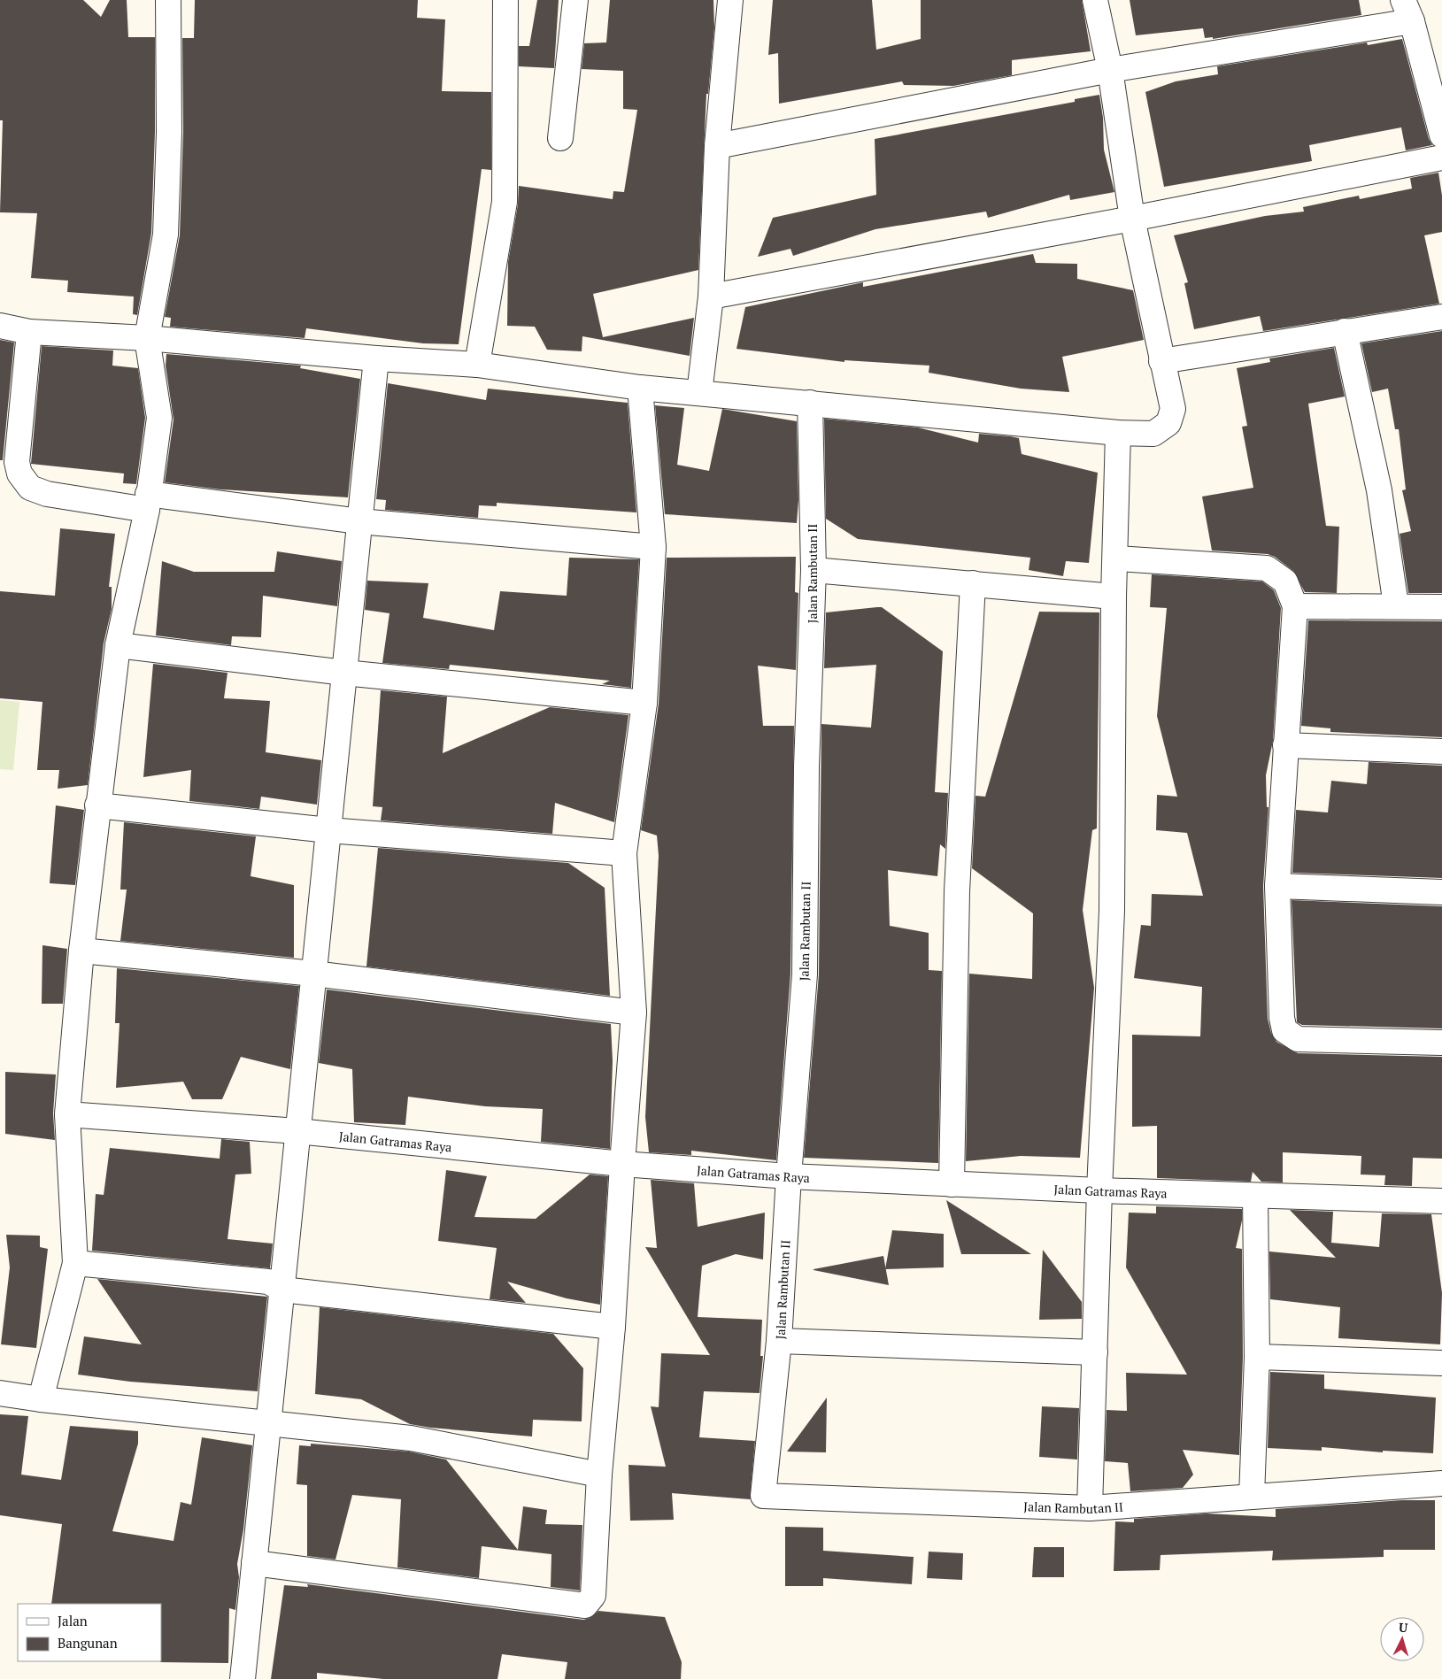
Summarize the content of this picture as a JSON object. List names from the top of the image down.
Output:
{
  "streets": {
    "street": ["Jalan Rambutan II", "Jalan Gatramas Raya"]
  },
  "crossings": [
    ["Jalan Rambutan II", "Jalan Gatramas Raya"]
  ],
  "legend": ["Jalan", "Bangunan"],
  "north": "top"
}
